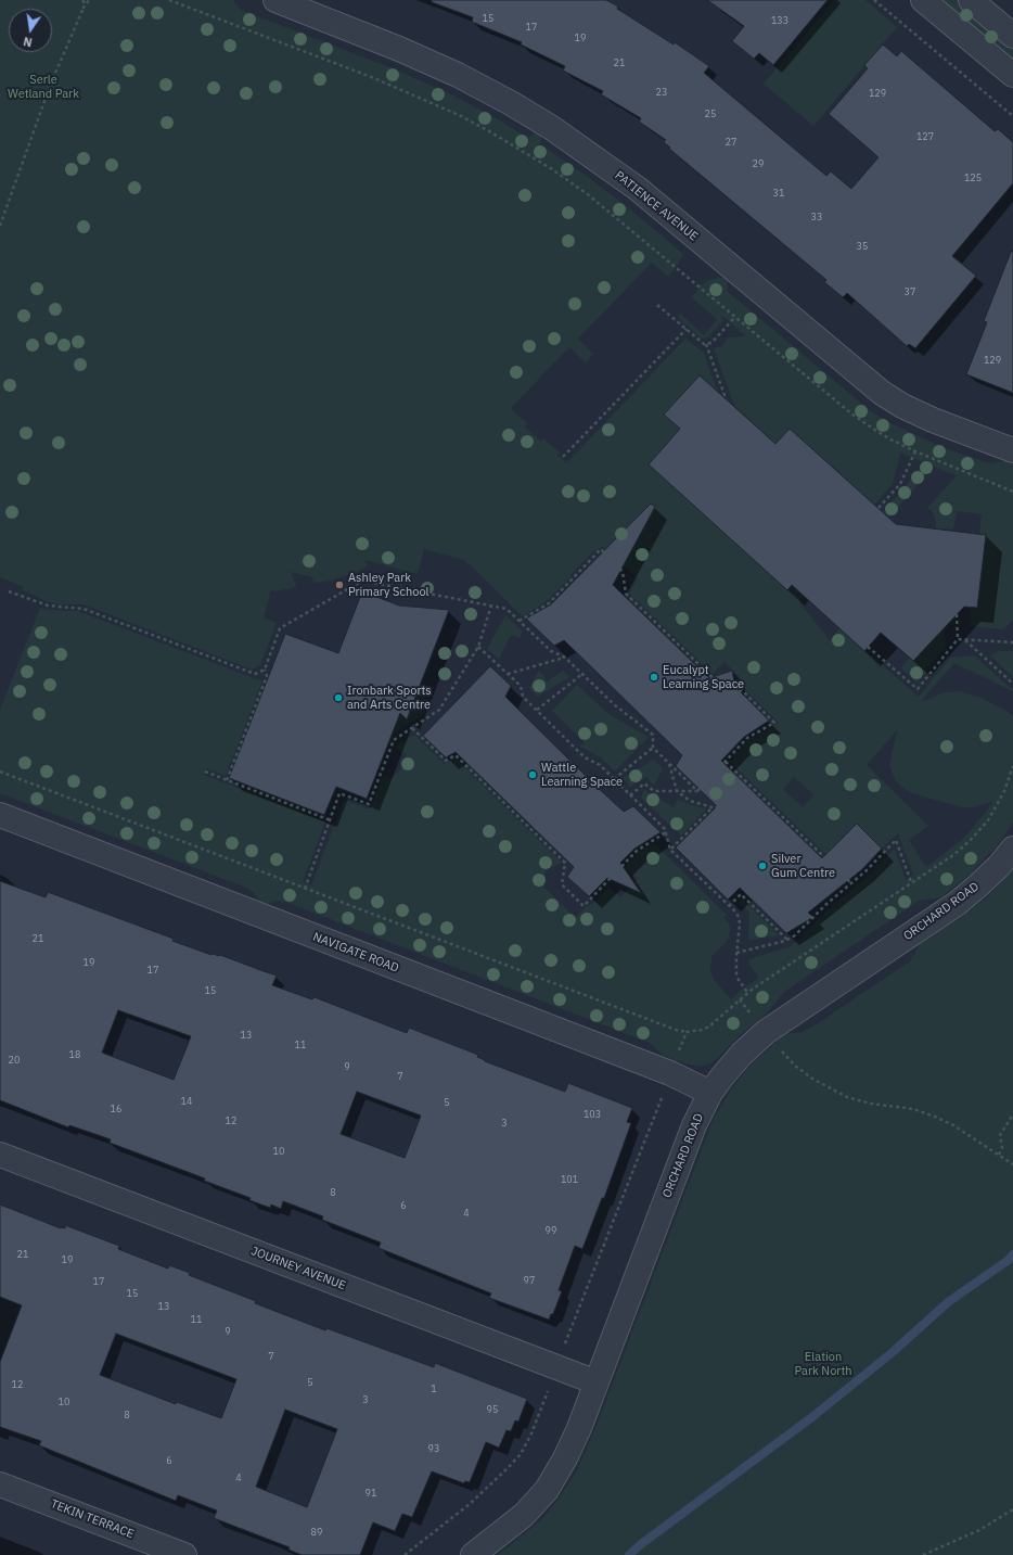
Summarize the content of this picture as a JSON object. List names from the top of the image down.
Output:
{
  "streets": {
    "street": [
      "PATIENCE AVENUE",
      "ORCHARD ROAD",
      "NAVIGATE ROAD",
      "JOURNEY AVENUE",
      "TEKIN TERRACE"
    ]
  },
  "crossings": [
    ["ORCHARD ROAD", "NAVIGATE ROAD"],
    ["ORCHARD ROAD", "JOURNEY AVENUE"]
  ],
  "parks": ["Serle Wetland Park", "Elation Park North"],
  "places": [
    "Ashley Park Primary School",
    "Eucalypt Learning Space",
    "Ironbark Sports and Arts Centre",
    "Wattle Learning Space",
    "Silver Gum Centre"
  ],
  "house_numbers": [
    "15",
    "133",
    "17",
    "19",
    "21",
    "23",
    "129",
    "25",
    "127",
    "27",
    "29",
    "125",
    "31",
    "33",
    "35",
    "37",
    "129",
    "21",
    "19",
    "17",
    "15",
    "13",
    "11",
    "18",
    "20",
    "9",
    "7",
    "14",
    "5",
    "16",
    "103",
    "12",
    "3",
    "10",
    "101",
    "8",
    "6",
    "4",
    "99",
    "21",
    "19",
    "97",
    "17",
    "15",
    "13",
    "11",
    "9",
    "7",
    "5",
    "12",
    "1",
    "3",
    "10",
    "95",
    "8",
    "93",
    "6",
    "4",
    "91",
    "89"
  ],
  "north": "bottom"
}
